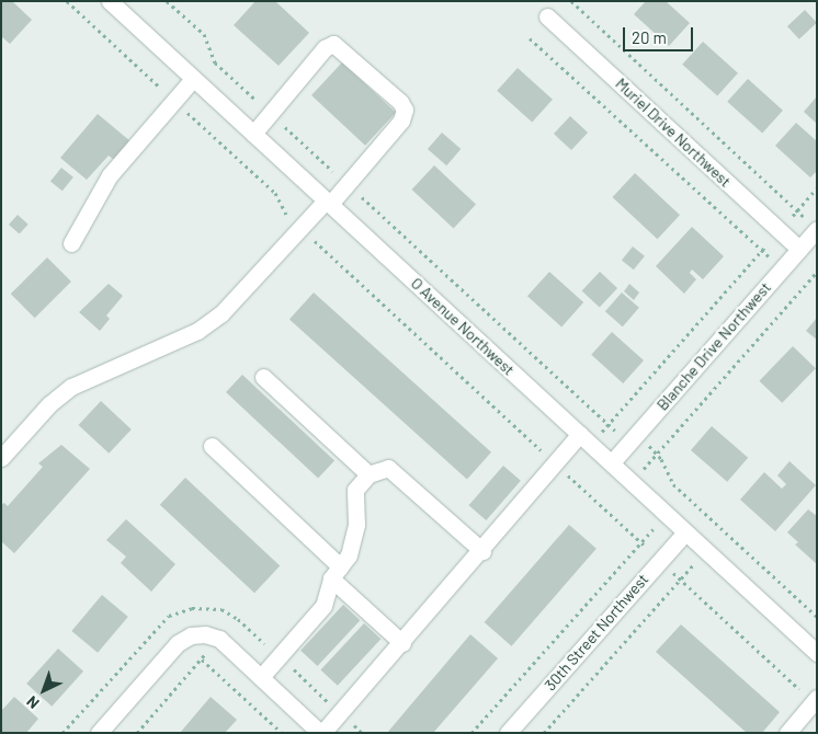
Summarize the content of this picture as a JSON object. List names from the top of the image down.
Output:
{
  "streets": {
    "street": [
      "Muriel Drive Northwest",
      "O Avenue Northwest",
      "Blanche Drive Northwest",
      "30th Street Northwest"
    ]
  },
  "crossings": [
    ["Muriel Drive Northwest", "Blanche Drive Northwest"],
    ["O Avenue Northwest", "Blanche Drive Northwest"],
    ["O Avenue Northwest", "30th Street Northwest"]
  ],
  "scale_bar": "20 m",
  "north": "bottom left"
}
